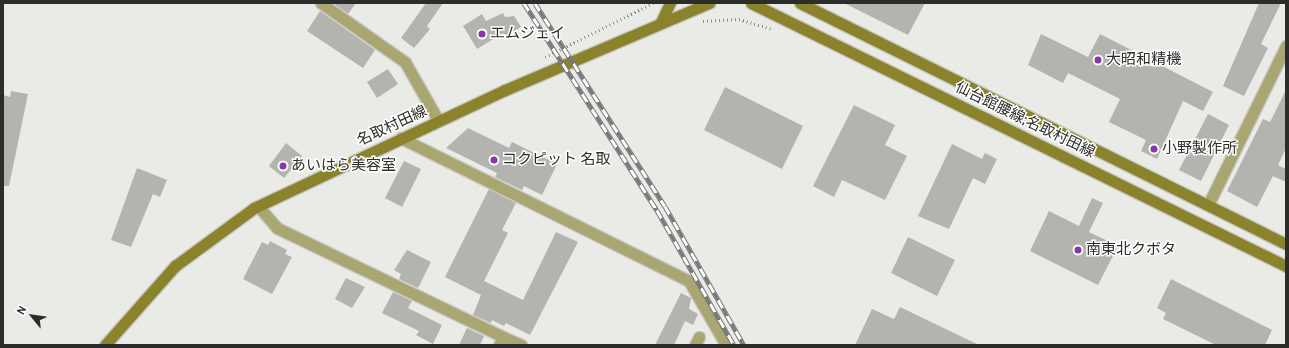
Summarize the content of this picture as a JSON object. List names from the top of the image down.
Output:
{
  "streets": {
    "main road": ["仙台館腰線;名取村田線", "名取村田線"]
  },
  "places": [
    "エムジェイ",
    "大昭和精機",
    "小野製作所",
    "コクピット 名取",
    "あいはら美容室",
    "南東北クボタ"
  ],
  "north": "top left"
}
